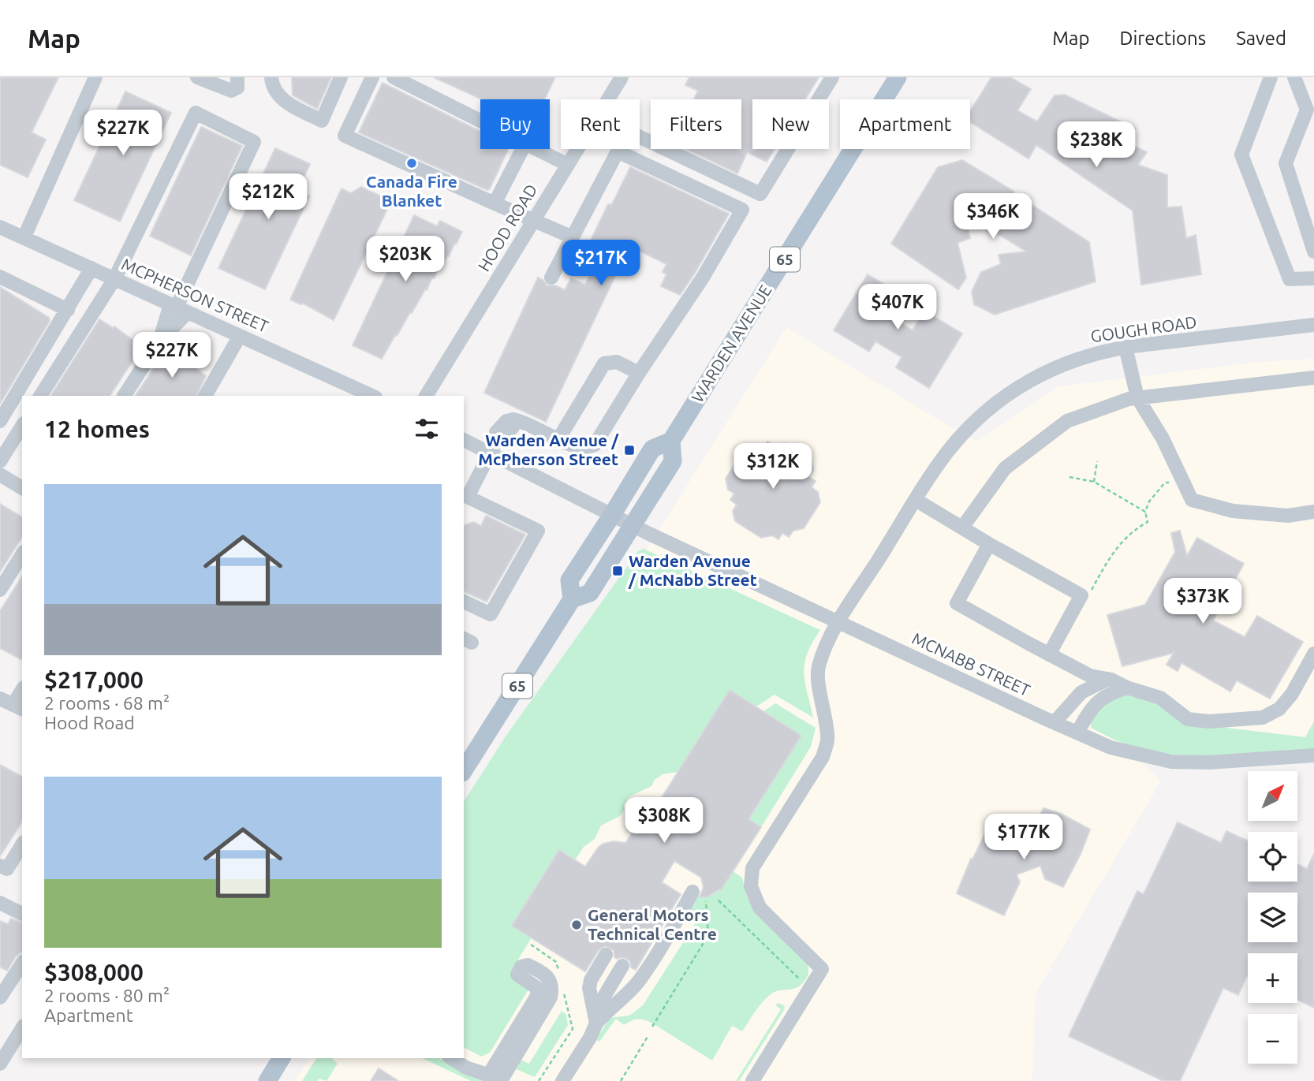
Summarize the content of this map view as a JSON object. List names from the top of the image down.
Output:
{
  "streets": {
    "main road": ["65", "WARDEN AVENUE"],
    "street": [
      "HOOD ROAD",
      "MCPHERSON STREET",
      "GOUGH ROAD",
      "MCNABB STREET"
    ]
  },
  "crossings": [
    ["GOUGH ROAD", "MCNABB STREET"],
    ["WARDEN AVENUE", "MCNABB STREET"]
  ],
  "places": {
    "other": ["Canada Fire Blanket", "General Motors Technical Centre"],
    "transit": ["Warden Avenue / McPherson Street", "Warden Avenue / McNabb Street"]
  },
  "north": "top right",
  "page": {
    "header": "Map",
    "nav": ["Map", "Directions", "Saved"],
    "chip": [
      "Buy",
      "Rent",
      "Filters",
      "New",
      "Apartment"
    ],
    "price": [
      "$227K",
      "$238K",
      "$212K",
      "$346K",
      "$203K",
      "$217K",
      "$407K",
      "$227K",
      "$312K",
      "$373K",
      "$308K",
      "$177K"
    ],
    "heading": "12 homes",
    "list": [
      {
        "name": "$217,000",
        "note": "2 rooms · 68 m² · Hood Road"
      },
      {
        "name": "$308,000",
        "note": "2 rooms · 80 m² · Apartment"
      }
    ],
    "map_buttons": ["+", "−"]
  }
}
